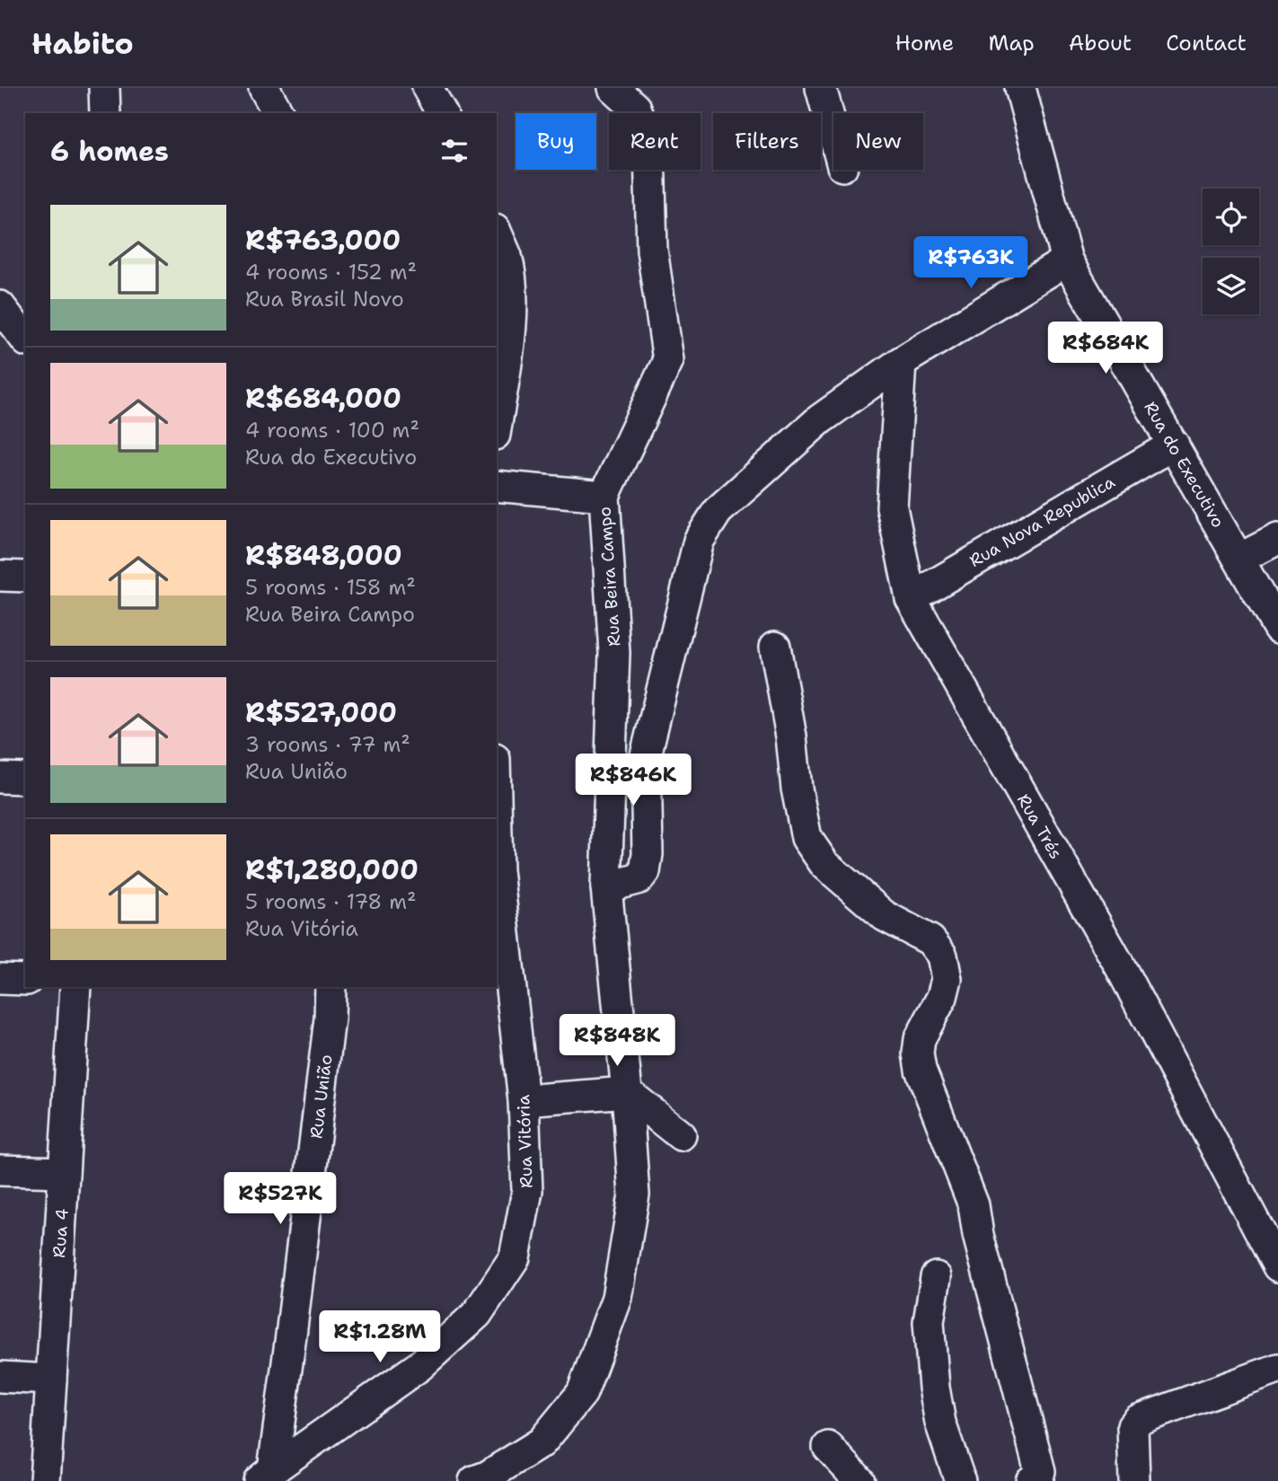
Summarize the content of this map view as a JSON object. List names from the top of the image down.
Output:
{
  "streets": {
    "street": [
      "Rua do Executivo",
      "Rua Nova Republica",
      "Rua Beira Campo",
      "Rua Trés",
      "Rua União",
      "Rua Vitória",
      "Rua 4"
    ]
  },
  "crossings": [
    ["Rua do Executivo", "Rua Nova Republica"],
    ["Rua Nova Republica", "Rua Trés"],
    ["Rua União", "Rua Vitória"]
  ],
  "page": {
    "header": "Habito",
    "nav": [
      "Home",
      "Map",
      "About",
      "Contact"
    ],
    "chip": [
      "Buy",
      "Rent",
      "Filters",
      "New"
    ],
    "heading": "6 homes",
    "list": [
      {
        "name": "R$763,000",
        "note": "4 rooms · 152 m² · Rua Brasil Novo"
      },
      {
        "name": "R$684,000",
        "note": "4 rooms · 100 m² · Rua do Executivo"
      },
      {
        "name": "R$848,000",
        "note": "5 rooms · 158 m² · Rua Beira Campo"
      },
      {
        "name": "R$527,000",
        "note": "3 rooms · 77 m² · Rua União"
      },
      {
        "name": "R$1,280,000",
        "note": "5 rooms · 178 m² · Rua Vitória"
      }
    ],
    "price": [
      "R$763K",
      "R$684K",
      "R$846K",
      "R$848K",
      "R$527K",
      "R$1.28M"
    ]
  }
}
